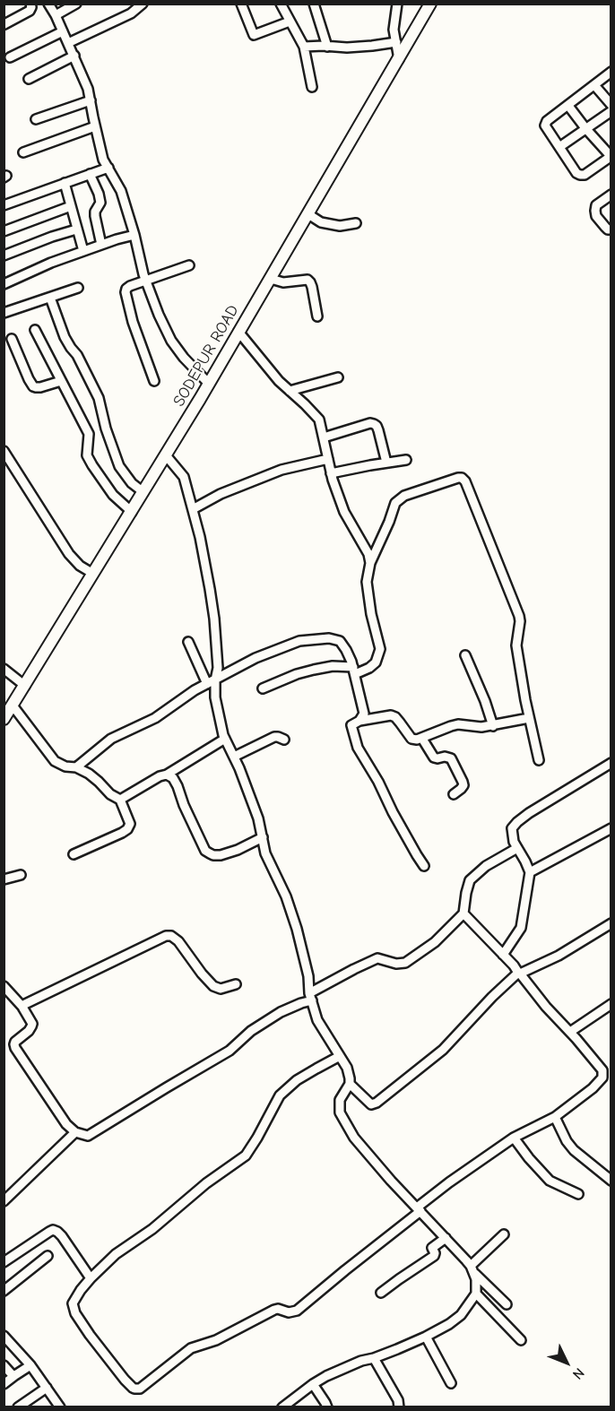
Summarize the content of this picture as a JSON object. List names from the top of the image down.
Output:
{
  "streets": {
    "main road": ["SODEPUR ROAD"]
  },
  "north": "bottom right"
}
